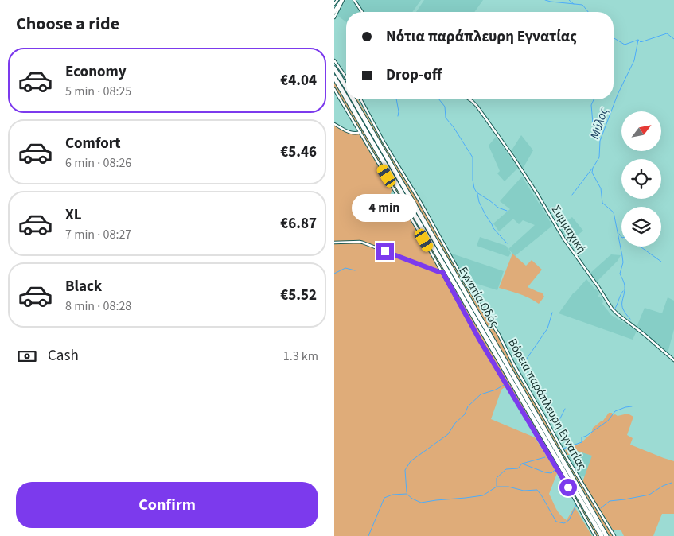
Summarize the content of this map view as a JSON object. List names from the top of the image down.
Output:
{
  "streets": {
    "highway": ["Εγνατία Οδός"],
    "street": ["Συμμαχική", "Βόρεια παράπλευρη Εγνατίας"]
  },
  "water": ["Μύλος"],
  "north": "top right",
  "page": {
    "heading": "Choose a ride",
    "banner": ["Νότια παράπλευρη Εγνατίας", "Drop-off"],
    "list": [
      {
        "name": "Economy",
        "note": "5 min · 08:25",
        "value": "€4.04"
      },
      {
        "name": "Comfort",
        "note": "6 min · 08:26",
        "value": "€5.46"
      },
      {
        "name": "XL",
        "note": "7 min · 08:27",
        "value": "€6.87"
      },
      {
        "name": "Black",
        "note": "8 min · 08:28",
        "value": "€5.52"
      }
    ],
    "bubble": "4 min",
    "pay": ["Cash", "1.3 km"],
    "buttons": "Confirm"
  }
}
